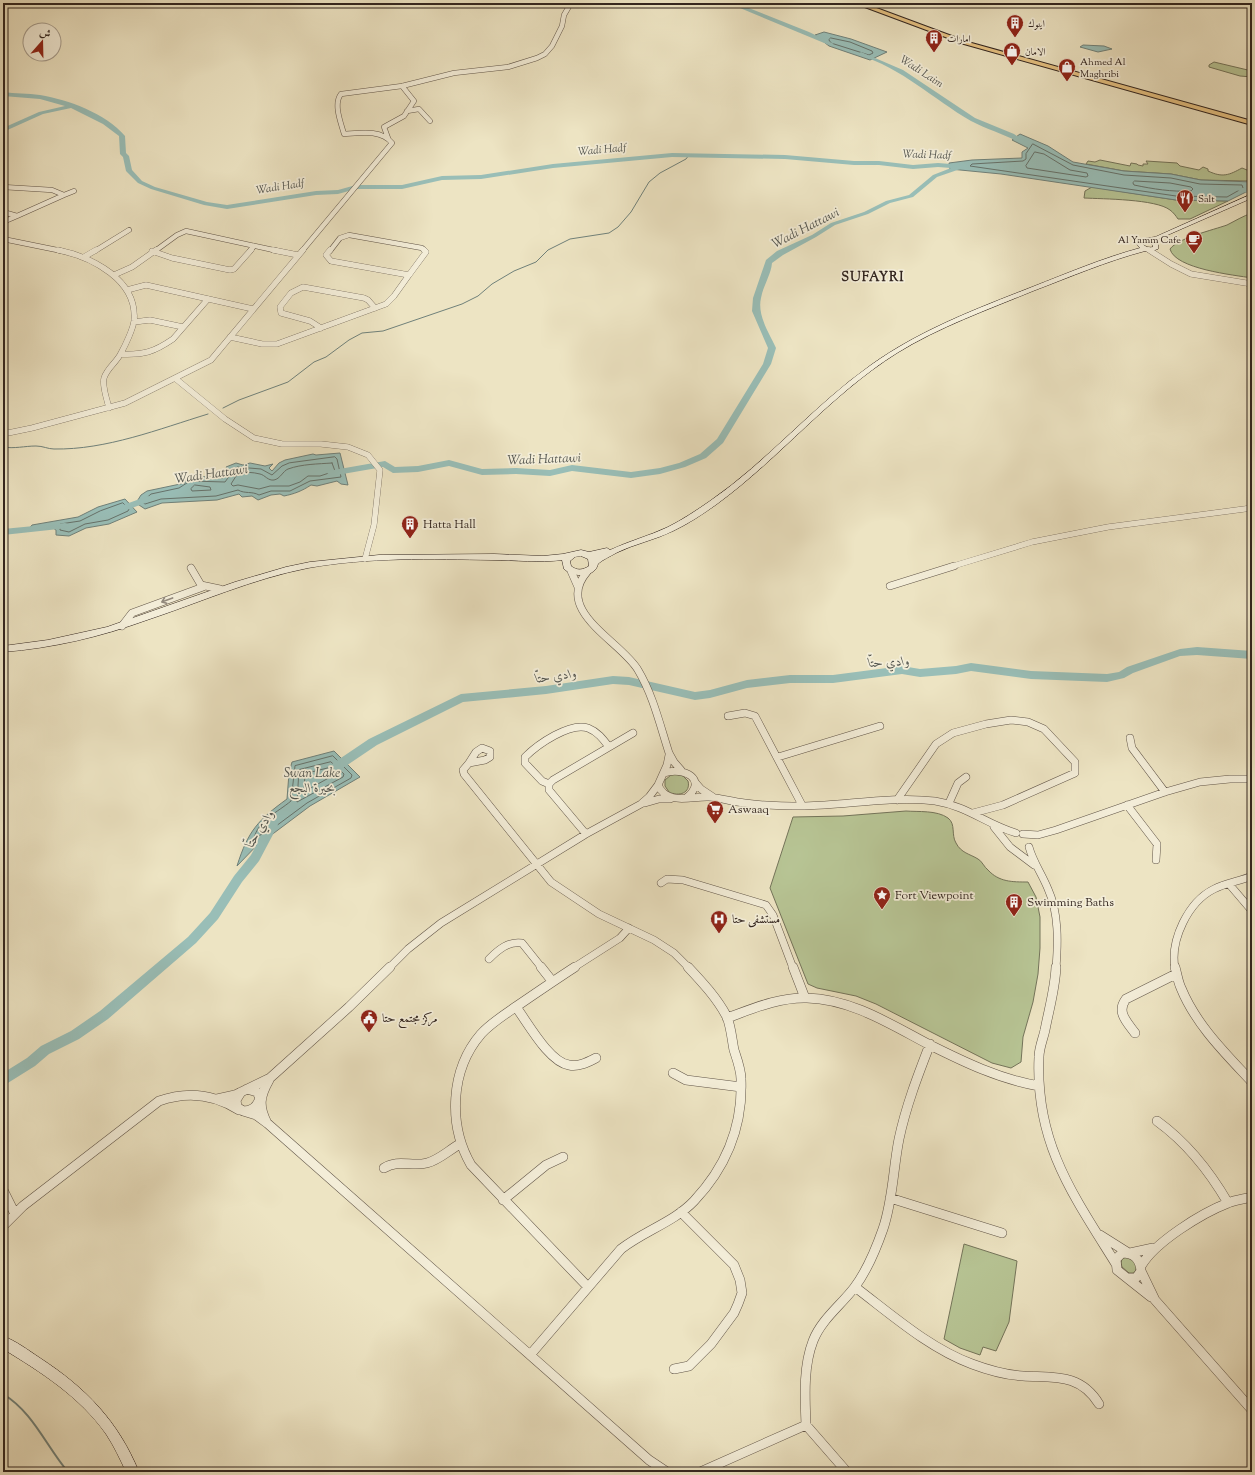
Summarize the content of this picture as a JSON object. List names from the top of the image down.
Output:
{
  "districts": ["SUFAYRI"],
  "water": [
    "Wadi Laim",
    "Wadi Hadf",
    "Wadi Hattawi",
    "وادي حتّا",
    "Swan Lake بحيرة البجع"
  ],
  "places": {
    "building": [
      "اينوك",
      "امارات",
      "Hatta Hall",
      "Swimming Baths"
    ],
    "shop": ["الامان", "Ahmed Al Maghribi"],
    "restaurant": ["Salt"],
    "cafe": ["Al Yamm Cafe"],
    "supermarket": ["Aswaaq"],
    "place": ["Fort Viewpoint"],
    "hospital": ["مستشفى حتا"],
    "public building": ["مركز مجتمع حتا"]
  },
  "north": "top"
}
